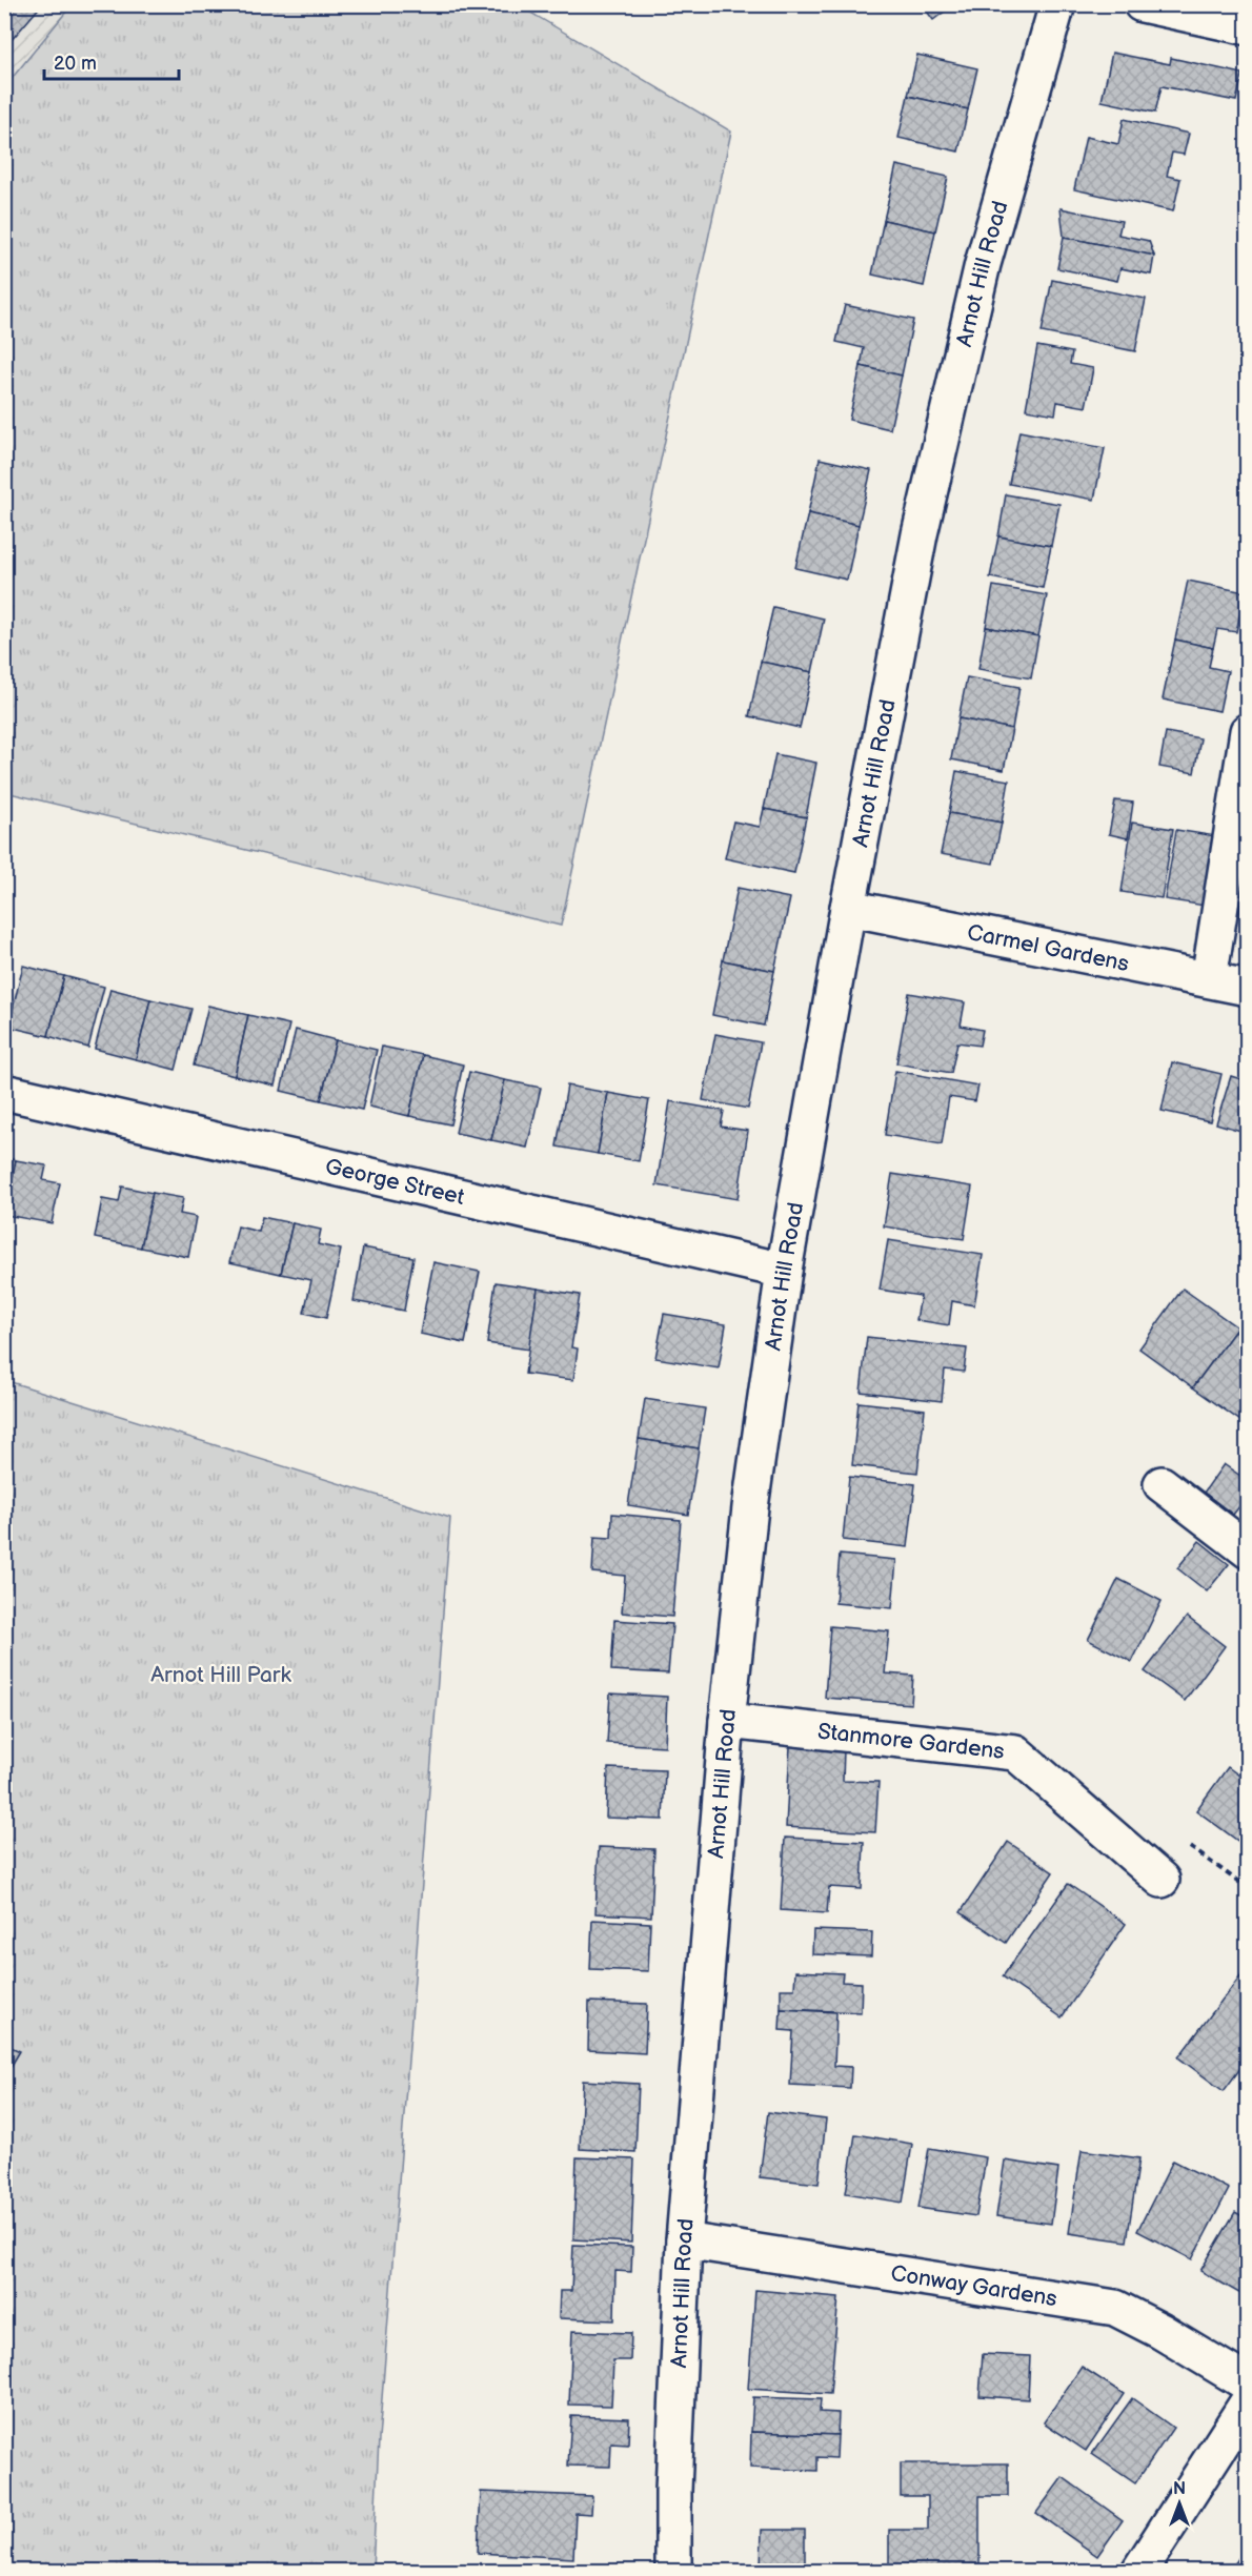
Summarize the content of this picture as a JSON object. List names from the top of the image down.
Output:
{
  "streets": {
    "street": [
      "Arnot Hill Road",
      "Carmel Gardens",
      "George Street",
      "Stanmore Gardens",
      "Conway Gardens"
    ]
  },
  "crossings": [
    ["Arnot Hill Road", "Carmel Gardens"],
    ["Arnot Hill Road", "George Street"],
    ["Arnot Hill Road", "Stanmore Gardens"],
    ["Arnot Hill Road", "Conway Gardens"]
  ],
  "parks": ["Arnot Hill Park"],
  "scale_bar": "20 m",
  "north": "top"
}
